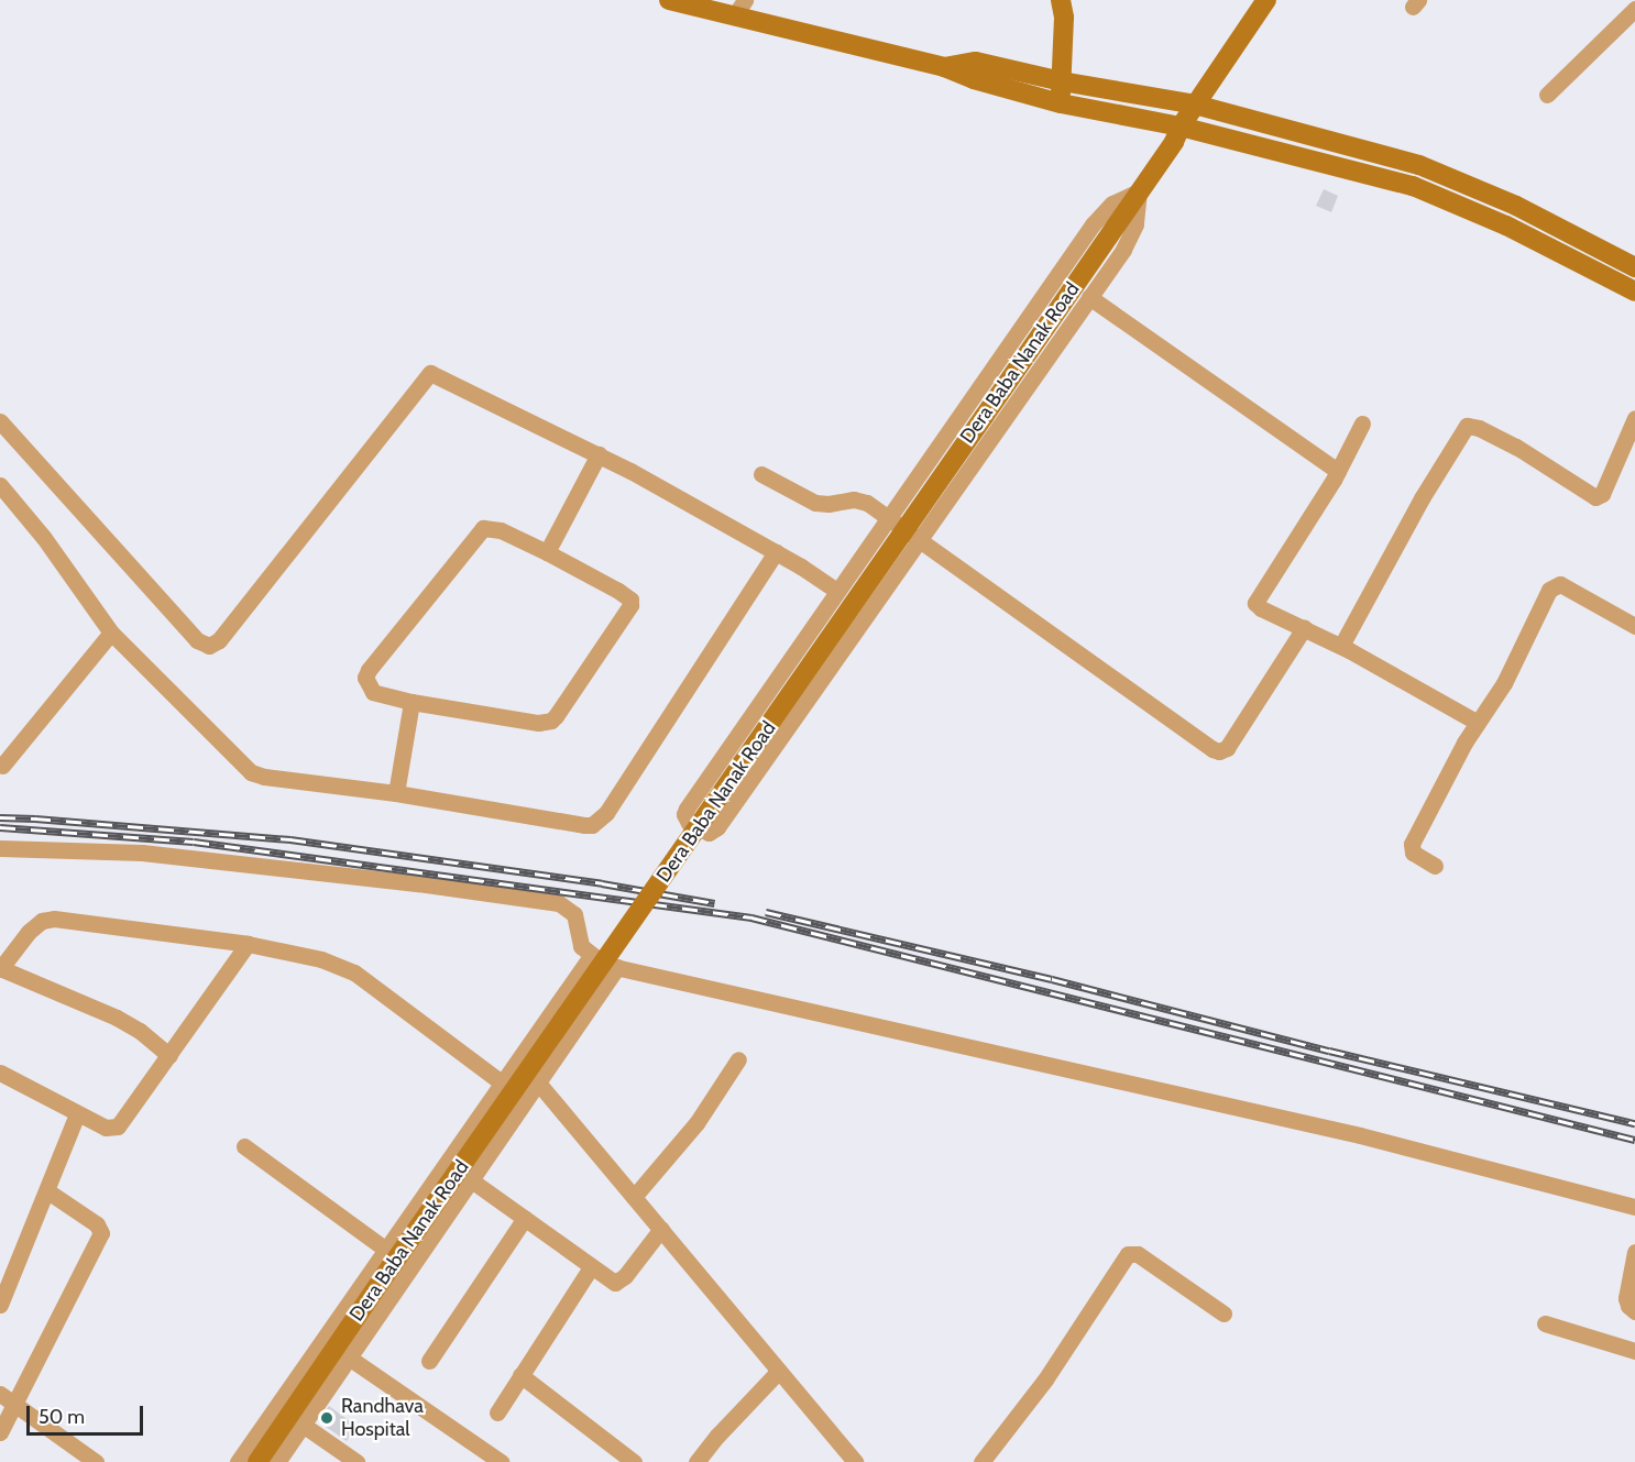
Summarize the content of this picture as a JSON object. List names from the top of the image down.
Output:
{
  "streets": {
    "main road": ["Dera Baba Nanak Road"]
  },
  "places": ["Randhava Hospital"],
  "scale_bar": "50 m"
}
